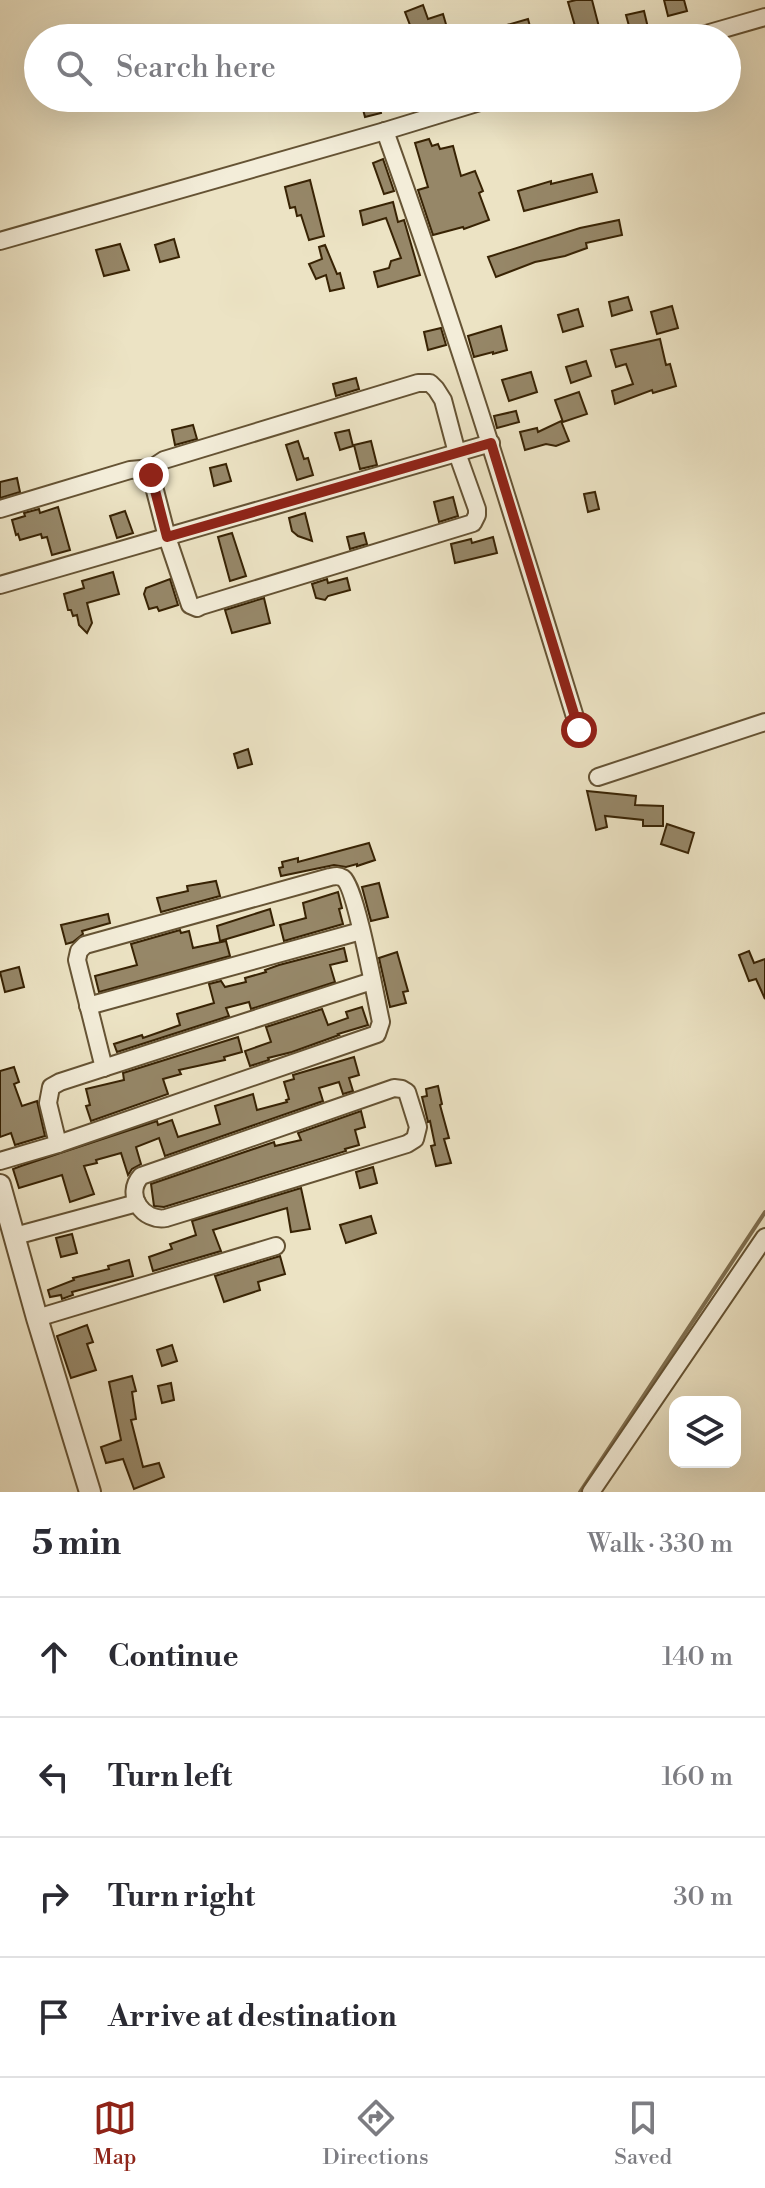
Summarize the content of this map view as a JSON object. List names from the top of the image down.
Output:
{
  "page": {
    "search": "Search here",
    "heading": ["5 min", "Walk · 330 m"],
    "list": [
      ["Continue", "140 m"],
      ["Turn left", "160 m"],
      ["Turn right", "30 m"],
      "Arrive at destination"
    ],
    "nav": ["Map", "Directions", "Saved"]
  }
}
